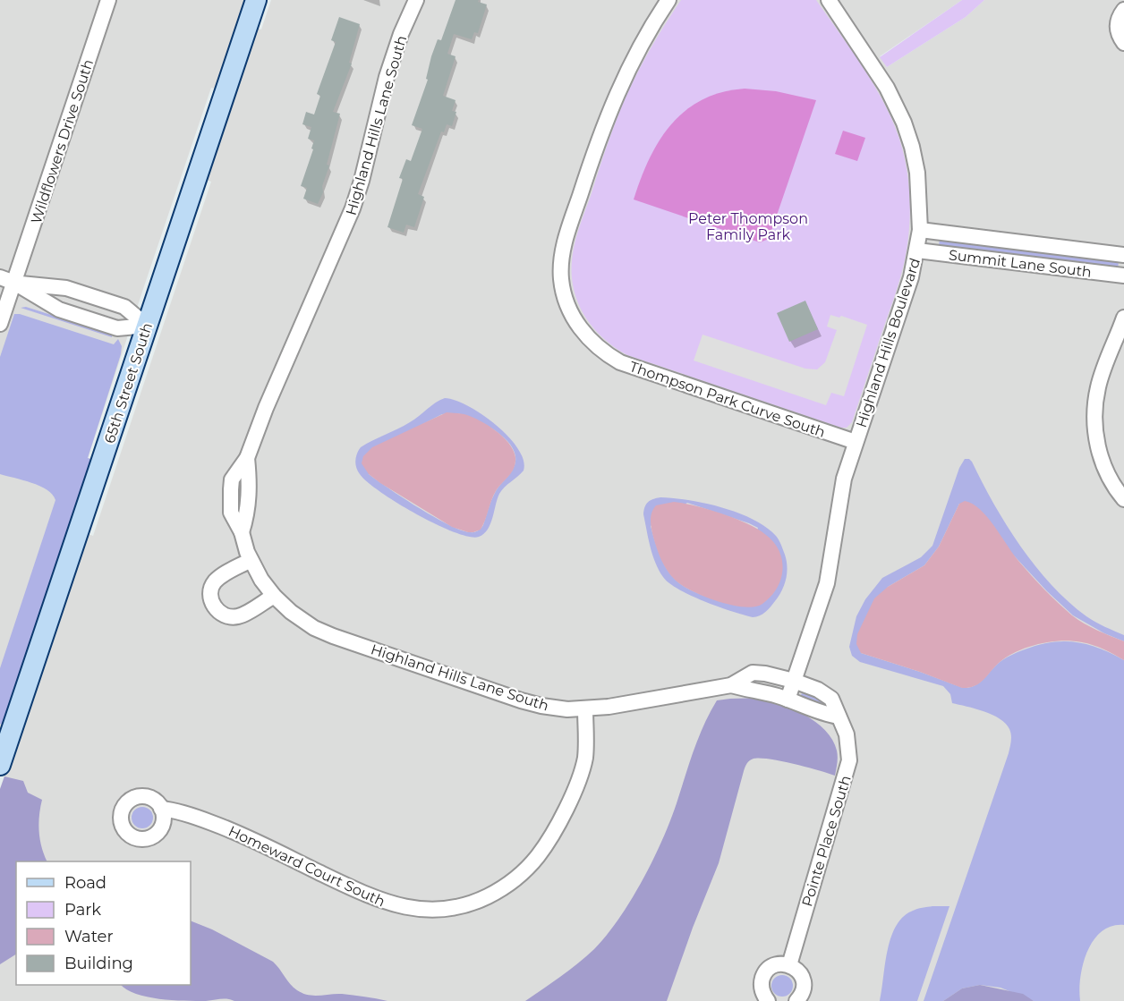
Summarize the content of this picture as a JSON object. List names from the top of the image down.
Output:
{
  "streets": {
    "street": [
      "Highland Hills Lane South",
      "Wildflowers Drive South",
      "Summit Lane South",
      "Highland Hills Boulevard",
      "65th Street South",
      "Thompson Park Curve South",
      "Pointe Place South",
      "Homeward Court South"
    ]
  },
  "crossings": [
    ["Highland Hills Lane South", "Highland Hills Boulevard"],
    ["Highland Hills Lane South", "Pointe Place South"],
    ["Highland Hills Lane South", "Homeward Court South"],
    ["Summit Lane South", "Highland Hills Boulevard"],
    ["Highland Hills Boulevard", "Thompson Park Curve South"],
    ["Highland Hills Boulevard", "Pointe Place South"]
  ],
  "parks": ["Peter Thompson Family Park"],
  "legend": [
    "Road",
    "Park",
    "Water",
    "Building"
  ]
}
